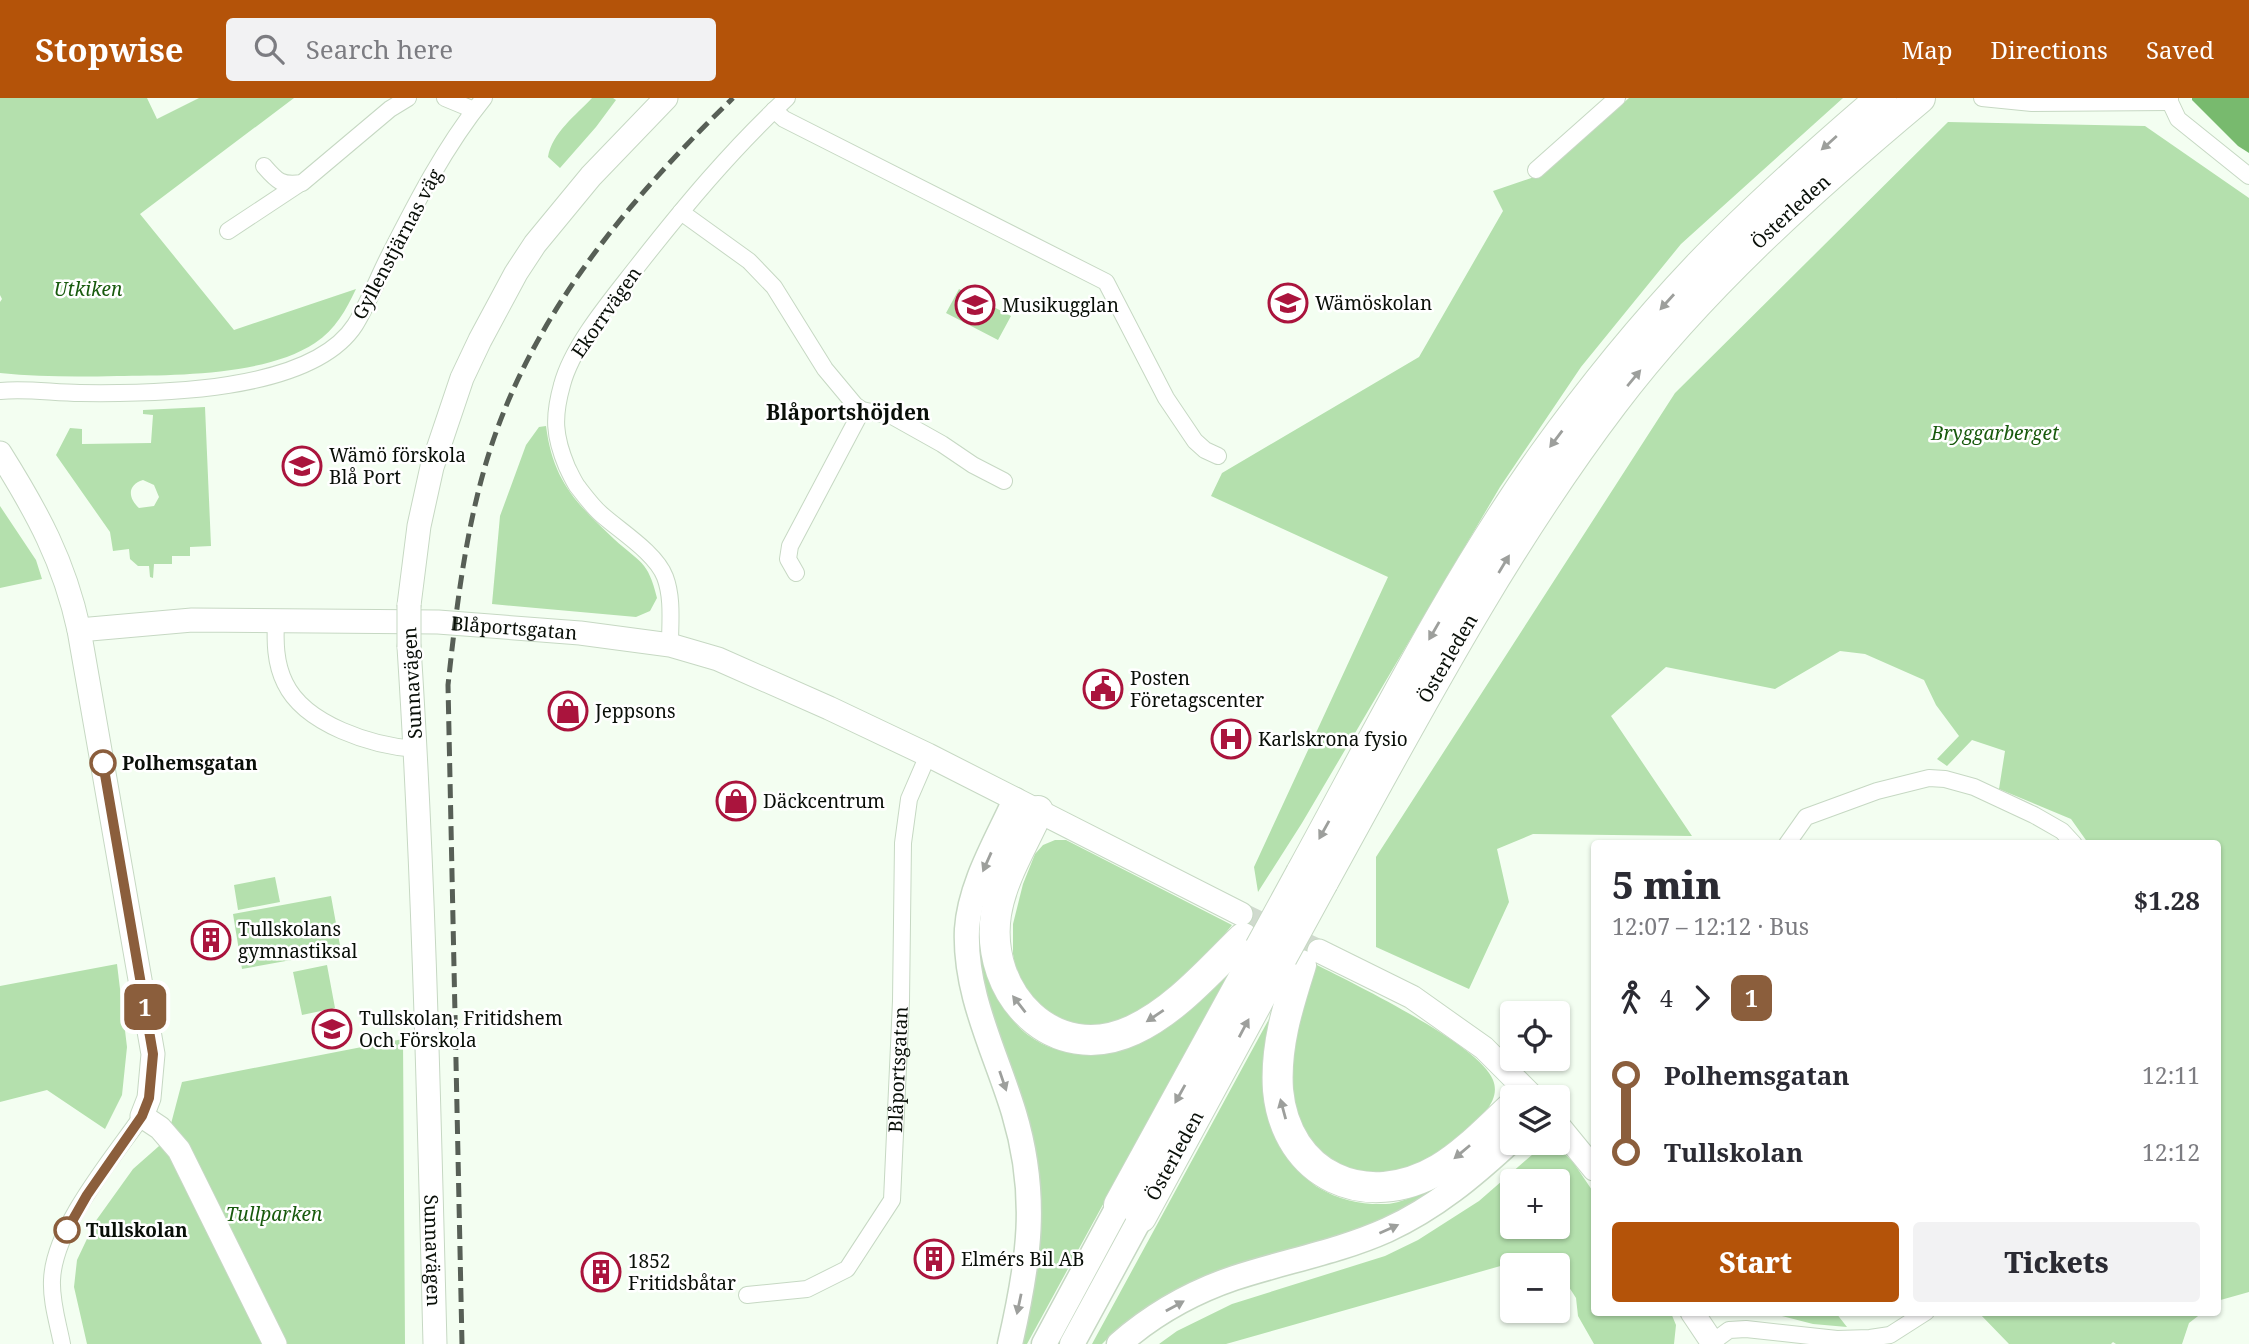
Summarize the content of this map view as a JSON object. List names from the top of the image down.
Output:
{
  "streets": {
    "highway": ["Österleden"],
    "street": [
      "Gyllenstjärnas väg",
      "Ekorrvägen",
      "Blåportsgatan",
      "Sunnavägen"
    ]
  },
  "crossings": [
    ["Österleden", "Blåportsgatan"],
    ["Ekorrvägen", "Blåportsgatan"]
  ],
  "districts": ["Blåportshöjden"],
  "parks": ["Utkiken", "Bryggarberget", "Tullparken"],
  "places": {
    "school or university": [
      "Wämöskolan",
      "Musikugglan",
      "Wämö förskola Blå Port",
      "Tullskolan, Fritidshem Och Förskola"
    ],
    "public building": ["Posten Företagscenter"],
    "shop": ["Jeppsons", "Däckcentrum"],
    "hospital": ["Karlskrona fysio"],
    "other": ["Polhemsgatan", "Tullskolan"],
    "building": ["Tullskolans gymnastiksal", "Elmérs Bil AB", "1852 Fritidsbåtar"]
  },
  "lines": ["bus line 1"],
  "page": {
    "header": "Stopwise",
    "search": "Search here",
    "nav": ["Map", "Directions", "Saved"],
    "on_map": "1",
    "heading": ["5 min", "12:07 – 12:12 · Bus", "$1.28"],
    "legs": ["4", "1"],
    "map_buttons": ["+", "−"],
    "list": [
      {
        "name": "Polhemsgatan",
        "value": "12:11"
      },
      {
        "name": "Tullskolan",
        "value": "12:12"
      }
    ],
    "buttons": ["Start", "Tickets"]
  }
}
